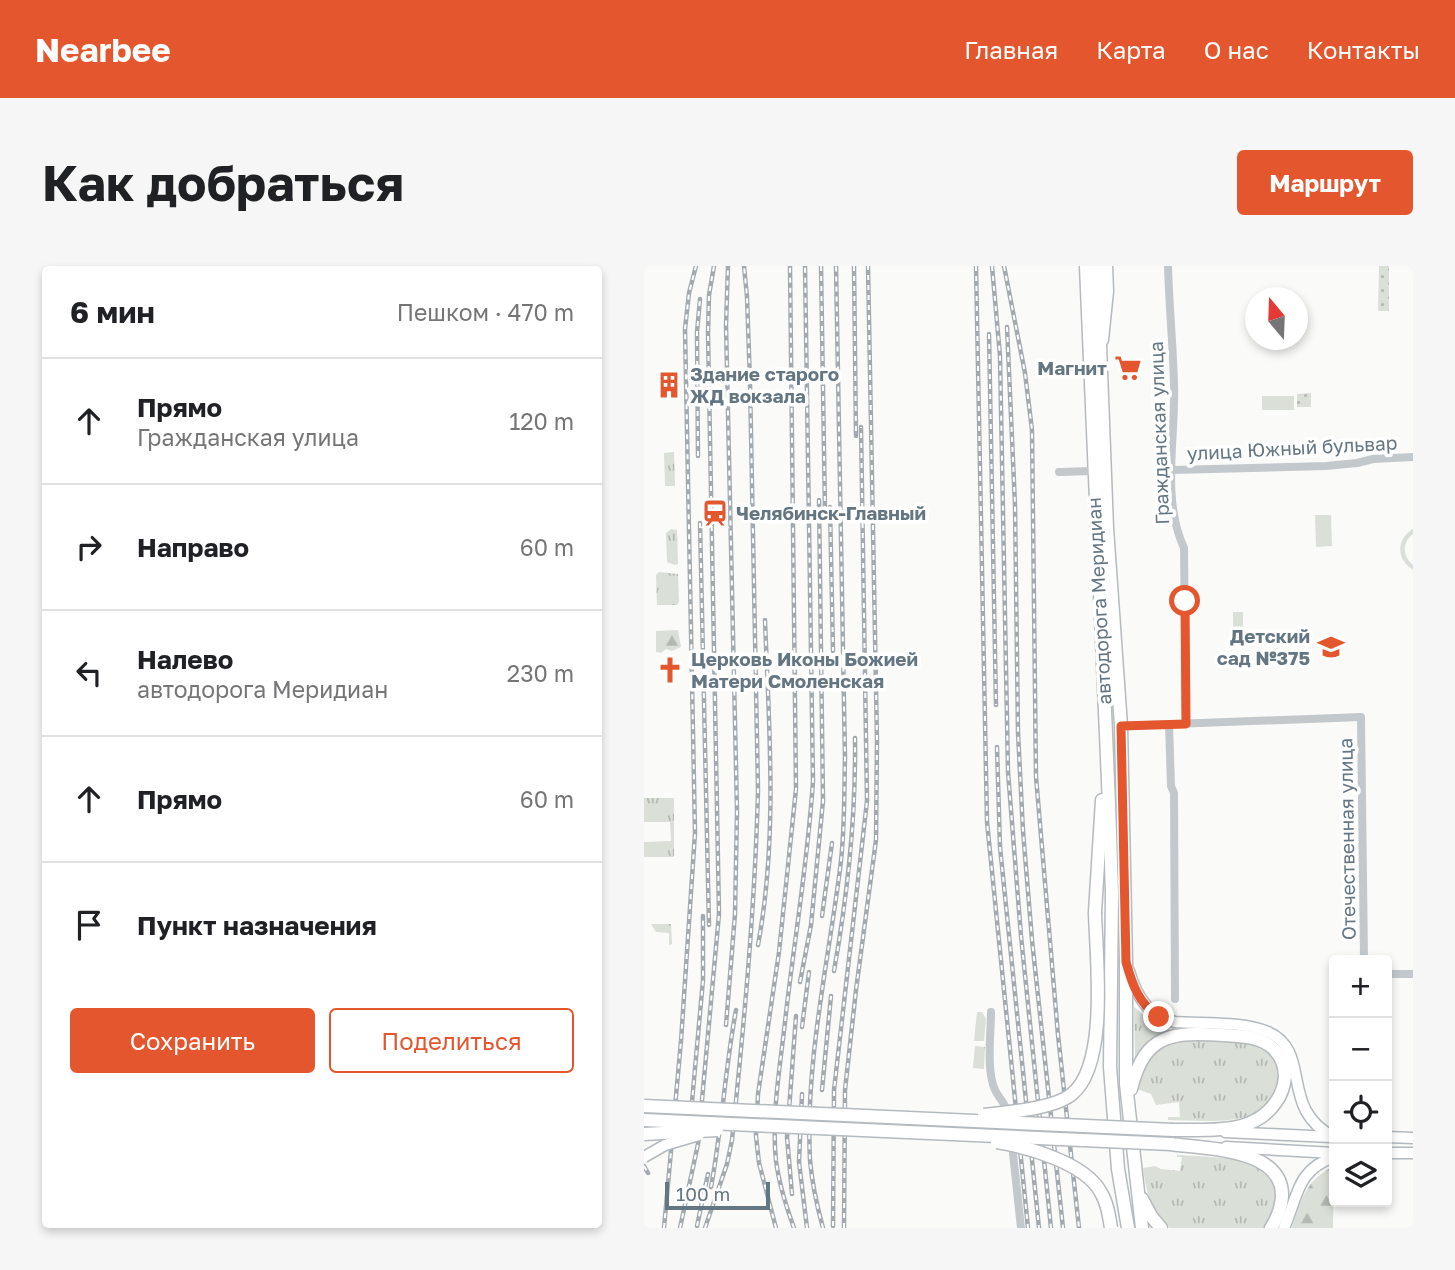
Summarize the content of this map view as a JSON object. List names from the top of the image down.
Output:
{
  "streets": {
    "main road": ["автодорога Меридиан"],
    "street": ["Гражданская улица", "улица Южный бульвар", "Отечественная улица"]
  },
  "crossings": [
    ["Гражданская улица", "улица Южный бульвар"],
    ["Гражданская улица", "Отечественная улица"]
  ],
  "places": {
    "supermarket": ["Магнит"],
    "building": ["Здание старого ЖД вокзала"],
    "station": ["Челябинск-Главный"],
    "school or university": ["Детский сад №375"],
    "church": ["Церковь Иконы Божией Матери Смоленская"]
  },
  "scale_bar": "100 m",
  "north": "top",
  "page": {
    "header": "Nearbee",
    "nav": [
      "Главная",
      "Карта",
      "О нас",
      "Контакты"
    ],
    "buttons": [
      "Маршрут",
      ["Сохранить", "Поделиться"]
    ],
    "title": "Как добраться",
    "heading": ["6 мин", "Пешком · 470 m"],
    "list": [
      ["Прямо", "Гражданская улица", "120 m"],
      ["Направо", "60 m"],
      ["Налево", "автодорога Меридиан", "230 m"],
      ["Прямо", "60 m"],
      "Пункт назначения"
    ],
    "map_buttons": ["+", "−"],
    "scale": "100 m"
  }
}
